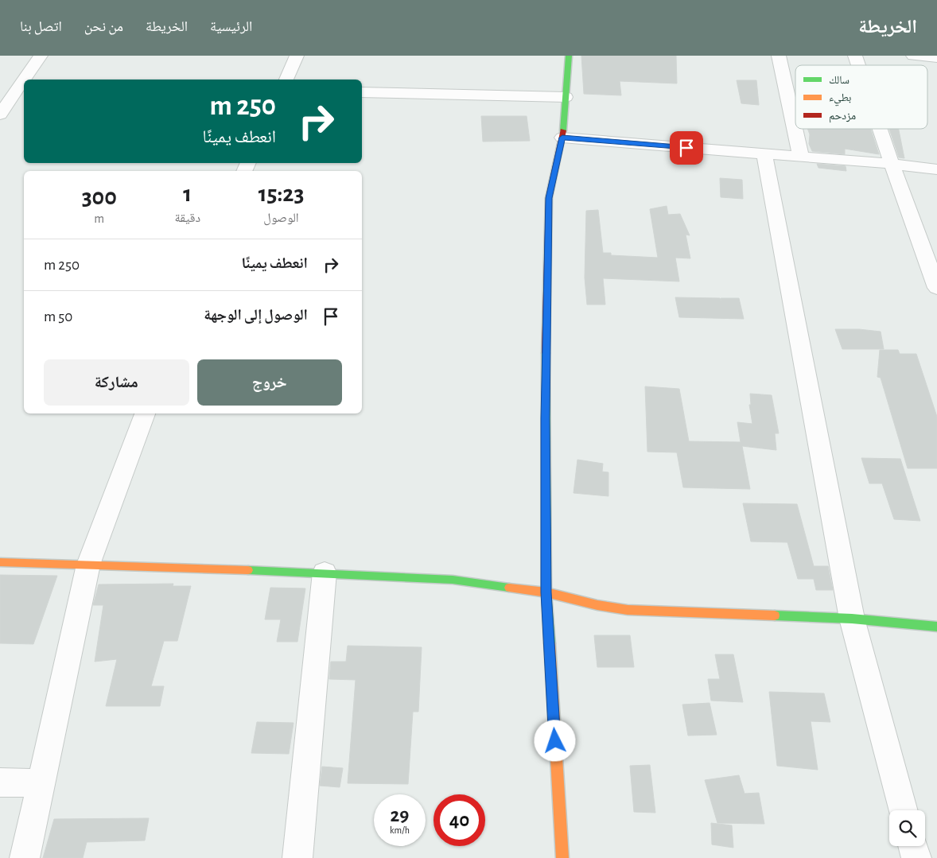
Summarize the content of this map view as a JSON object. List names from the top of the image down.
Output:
{
  "legend": ["سالك", "بطيء", "مزدحم"],
  "page": {
    "header": "الخريطة",
    "nav": [
      "الرئيسية",
      "الخريطة",
      "من نحن",
      "اتصل بنا"
    ],
    "turn": ["250 m", "انعطف يمينًا"],
    "eta": [
      "15:23",
      "الوصول",
      "1",
      "دقيقة",
      "300",
      "m"
    ],
    "list": [
      {
        "name": "انعطف يمينًا",
        "value": "250 m"
      },
      {
        "name": "الوصول إلى الوجهة",
        "value": "50 m"
      }
    ],
    "buttons": ["خروج", "مشاركة"],
    "speed": "29 km/h",
    "limit": "40"
  }
}
